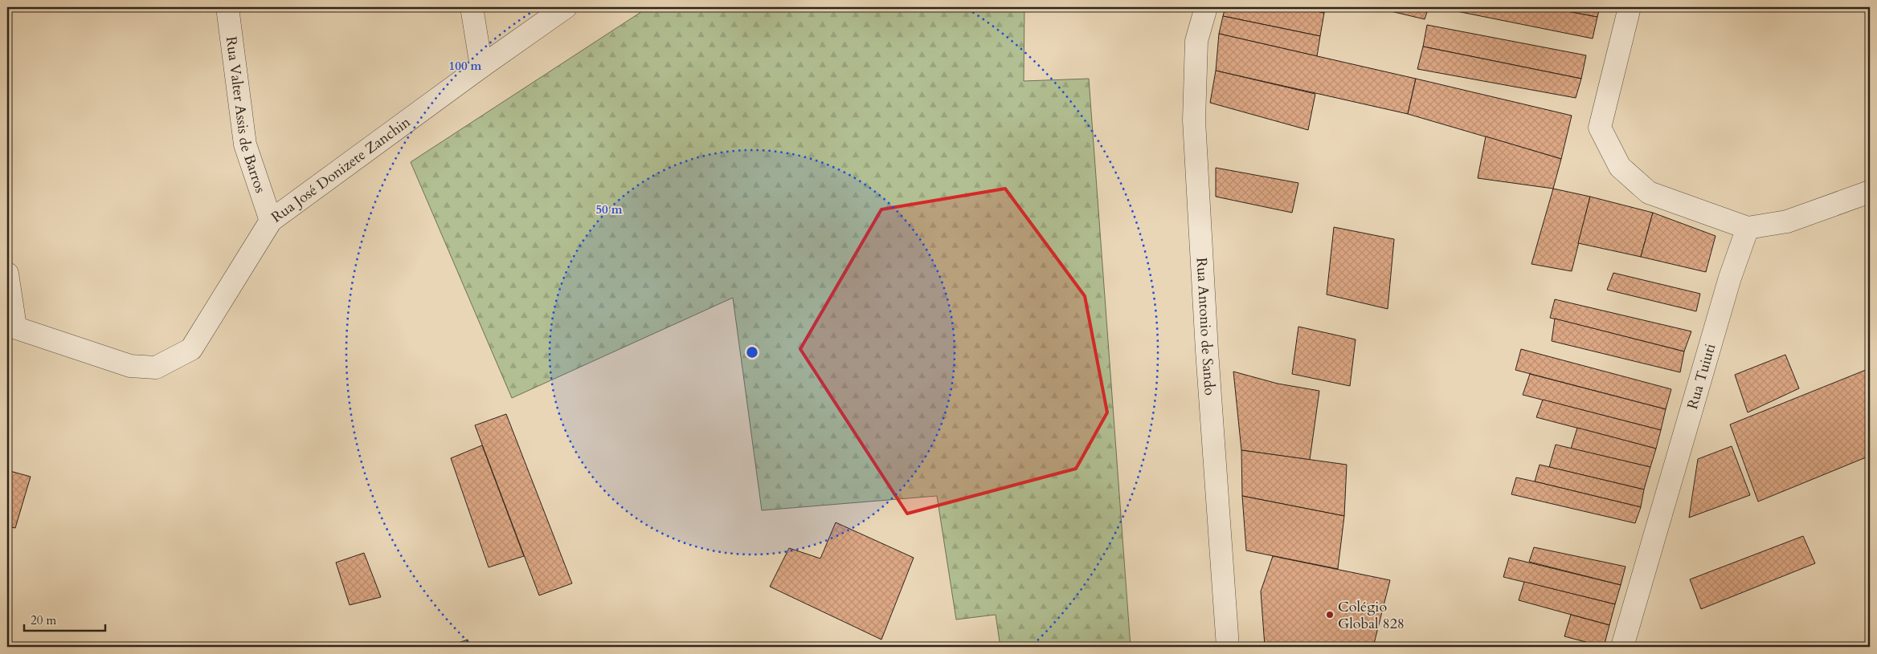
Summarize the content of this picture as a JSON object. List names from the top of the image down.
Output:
{
  "streets": {
    "street": [
      "Rua Valter Assis de Barros",
      "Rua José Donizete Zanchin",
      "Rua Antonio de Sando",
      "Rua Tuiuti"
    ]
  },
  "crossings": [
    ["Rua Valter Assis de Barros", "Rua José Donizete Zanchin"]
  ],
  "places": ["Colégio Global 828"],
  "scale_bar": "20 m",
  "rings": ["100 m", "50 m"]
}
